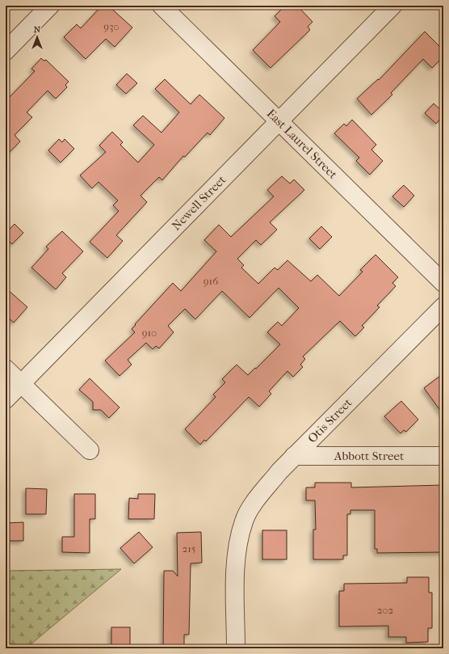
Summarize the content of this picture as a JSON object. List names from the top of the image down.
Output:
{
  "streets": {
    "street": [
      "East Laurel Street",
      "Newell Street",
      "Otis Street",
      "Abbott Street"
    ]
  },
  "crossings": [
    ["East Laurel Street", "Newell Street"],
    ["Otis Street", "Abbott Street"]
  ],
  "house_numbers": [
    "930",
    "916",
    "910",
    "215",
    "202"
  ],
  "north": "top"
}
